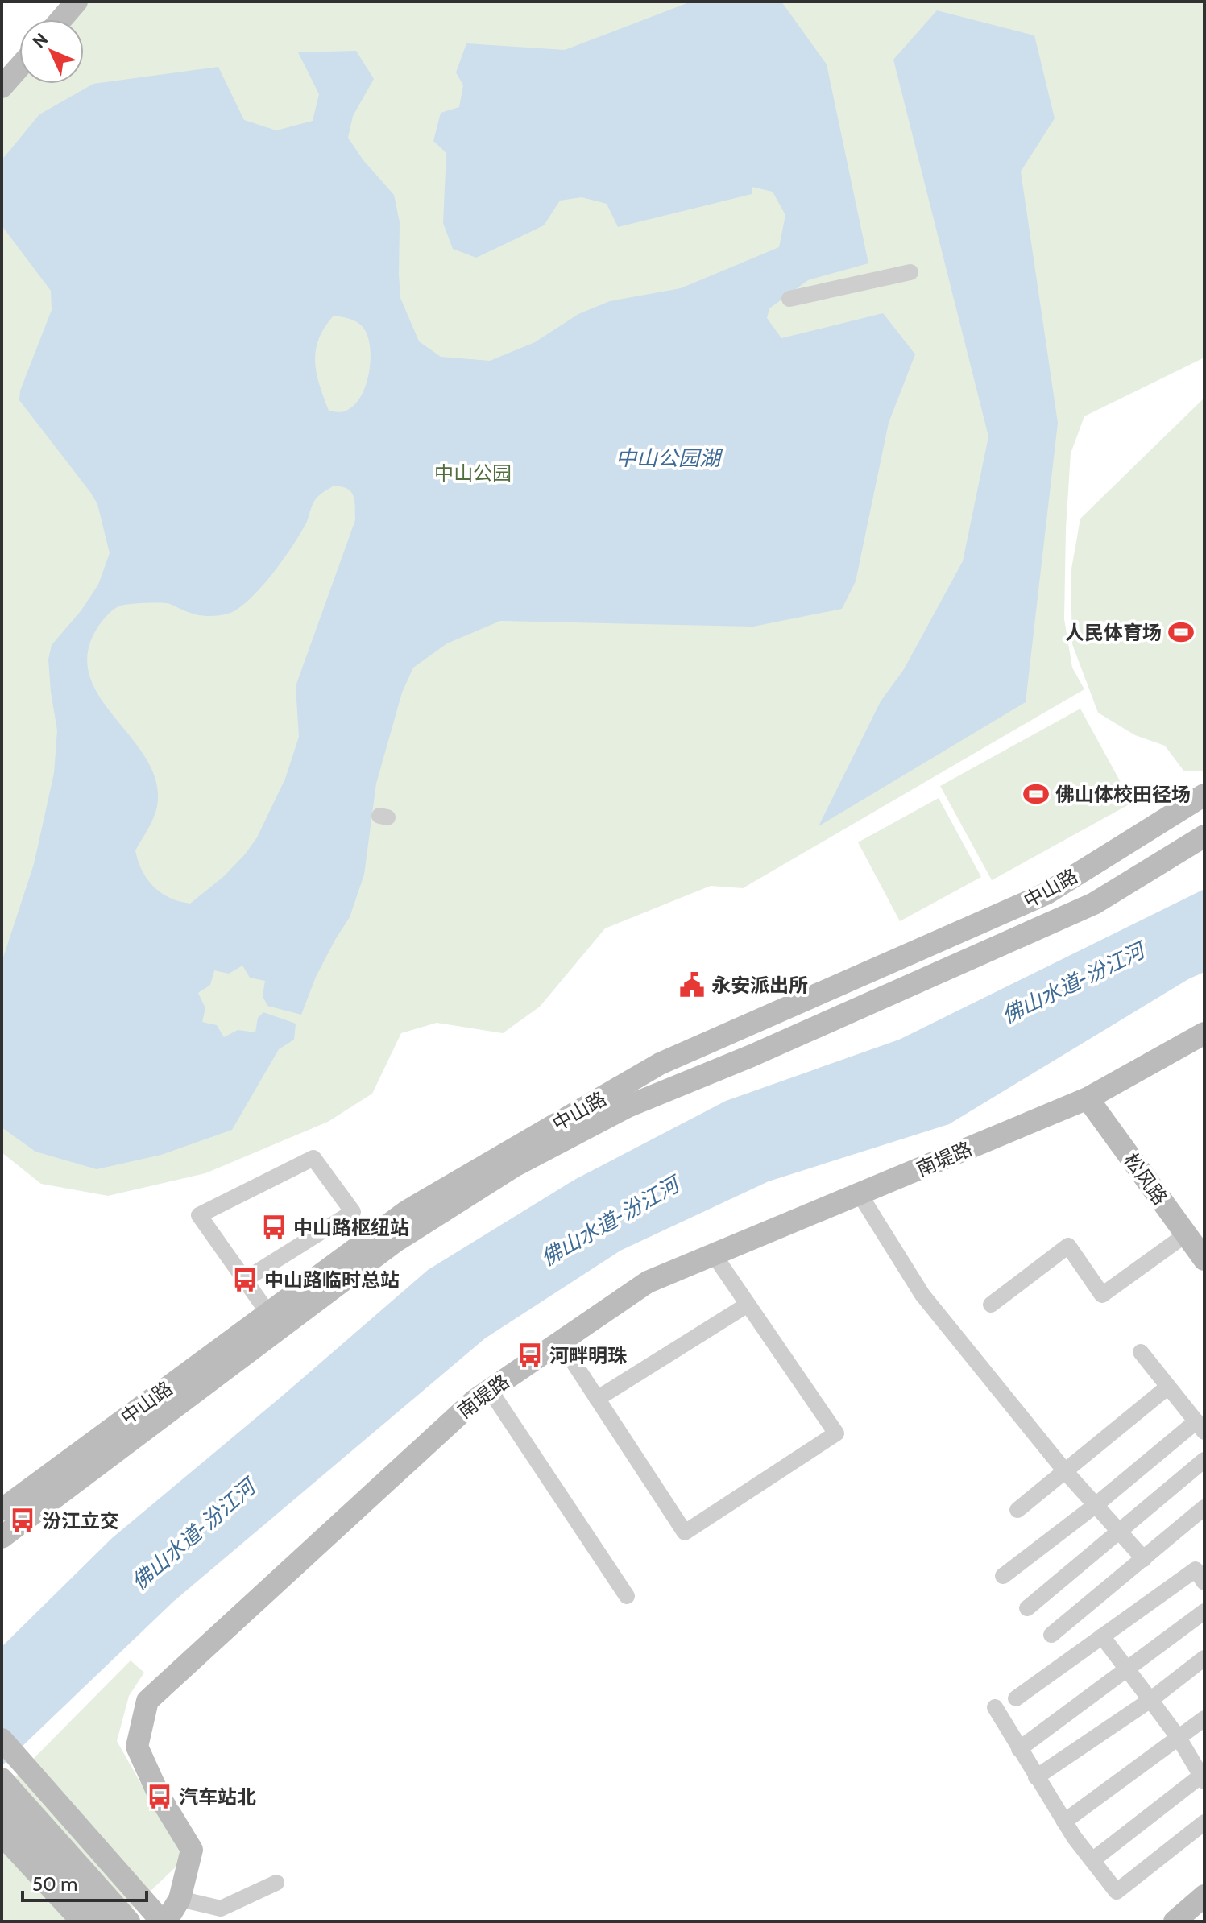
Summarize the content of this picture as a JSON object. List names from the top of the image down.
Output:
{
  "streets": {
    "street": ["中山路", "南堤路", "松风路"]
  },
  "crossings": [
    ["南堤路", "松风路"]
  ],
  "water": ["中山公园湖", "佛山水道-汾江河"],
  "parks": ["中山公园"],
  "places": {
    "sports": ["人民体育场", "佛山体校田径场"],
    "public building": ["永安派出所"],
    "bus stop": [
      "中山路枢纽站",
      "中山路临时总站",
      "河畔明珠",
      "汾江立交",
      "汽车站北"
    ]
  },
  "scale_bar": "50 m",
  "north": "top left"
}
